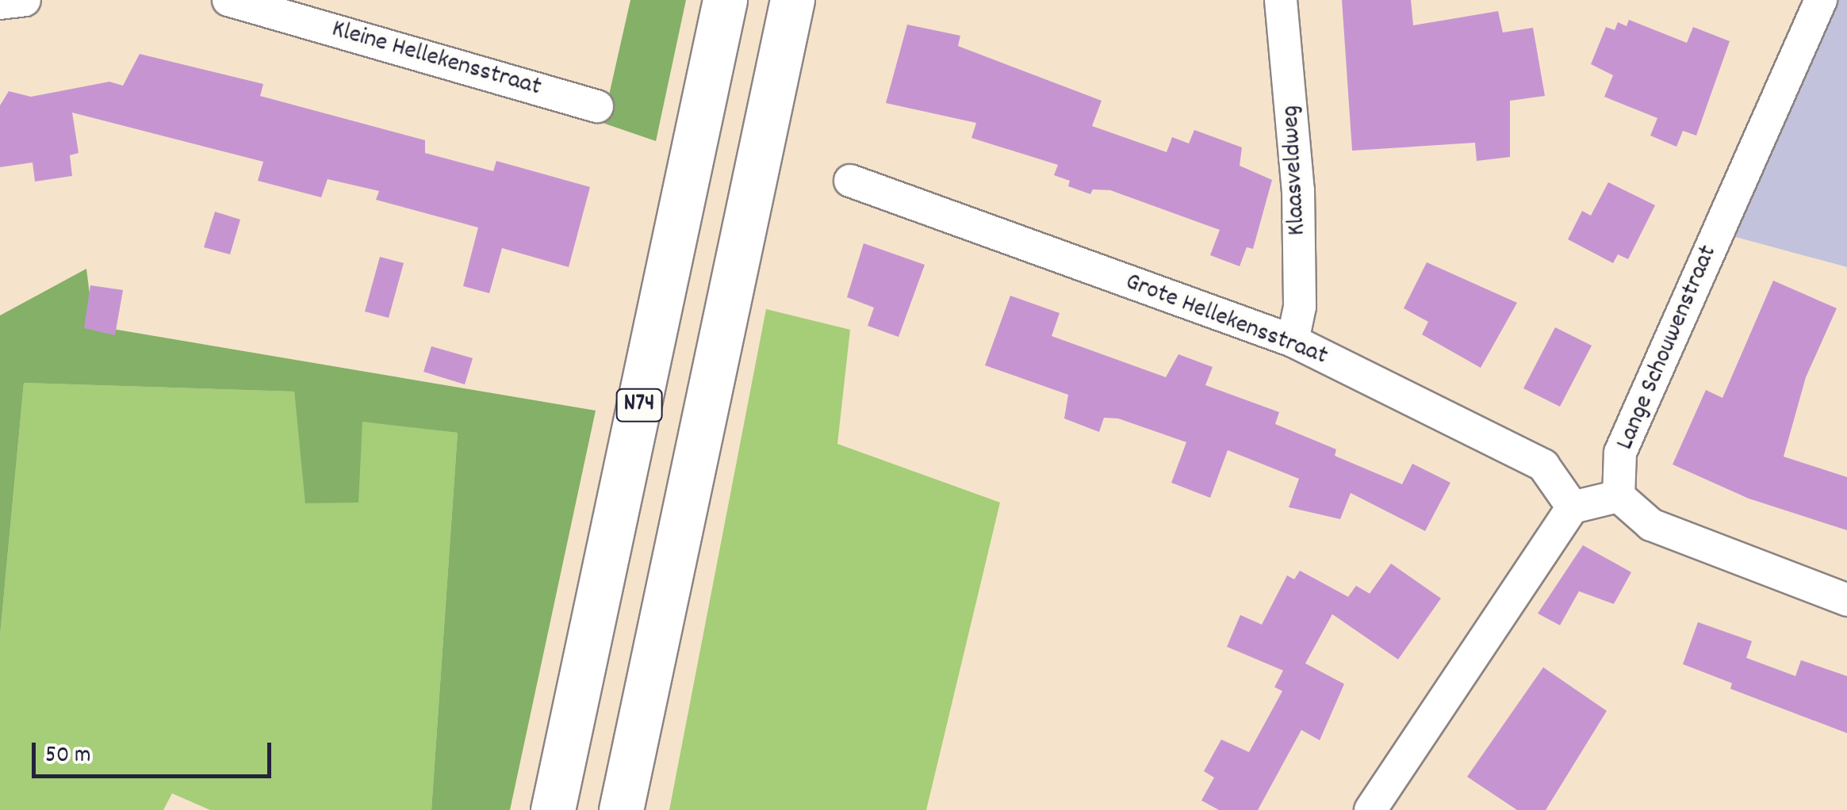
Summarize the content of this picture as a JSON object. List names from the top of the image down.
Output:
{
  "streets": {
    "highway": ["N74"],
    "street": [
      "Kleine Hellekensstraat",
      "Klaasveldweg",
      "Grote Hellekensstraat",
      "Lange Schouwenstraat"
    ]
  },
  "crossings": [
    ["Klaasveldweg", "Grote Hellekensstraat"]
  ],
  "scale_bar": "50 m"
}
